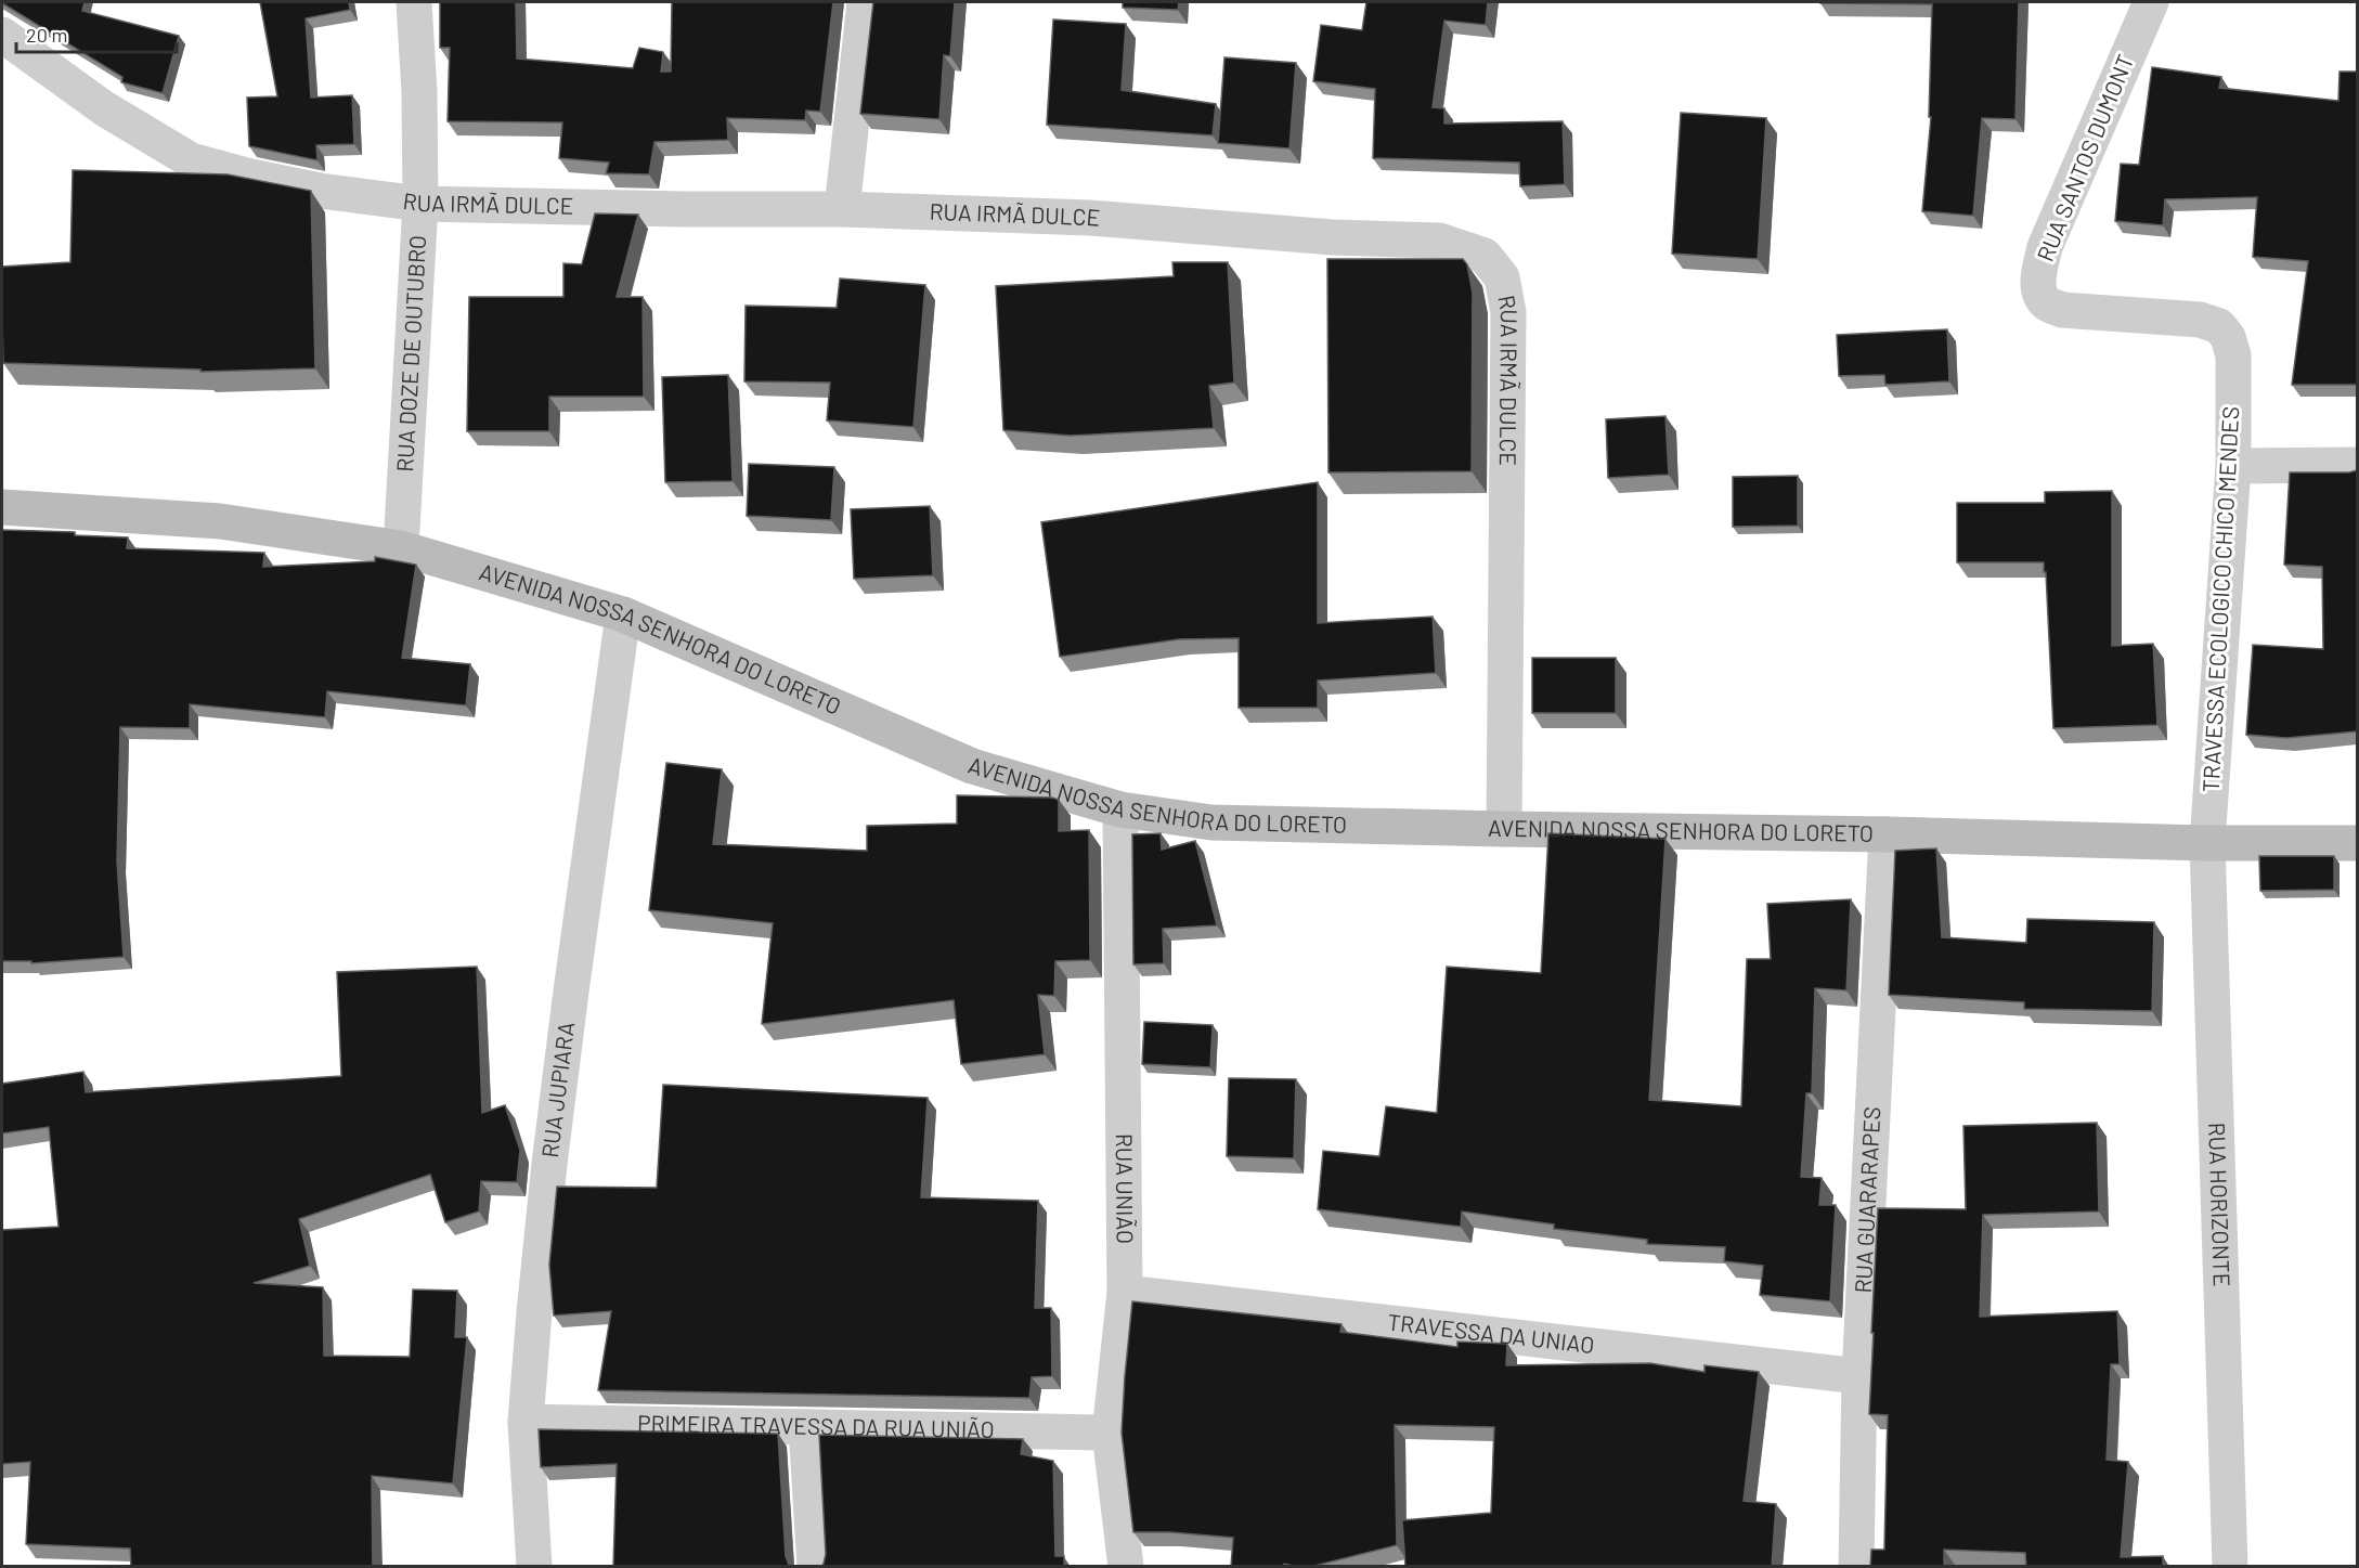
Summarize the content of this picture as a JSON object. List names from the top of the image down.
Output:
{
  "streets": {
    "street": [
      "RUA SANTOS DUMONT",
      "RUA IRMÃ DULCE",
      "RUA DOZE DE OUTUBRO",
      "TRAVESSA ECOLOGICO CHICO MENDES",
      "AVENIDA NOSSA SENHORA DO LORETO",
      "RUA JUPIARA",
      "RUA UNIÃO",
      "RUA GUARARAPES",
      "RUA HORIZONTE",
      "TRAVESSA DA UNIAO",
      "PRIMEIRA TRAVESSA DA RUA UNIÃO"
    ]
  },
  "crossings": [
    ["RUA SANTOS DUMONT", "TRAVESSA ECOLOGICO CHICO MENDES"],
    ["RUA IRMÃ DULCE", "RUA DOZE DE OUTUBRO"],
    ["RUA IRMÃ DULCE", "AVENIDA NOSSA SENHORA DO LORETO"],
    ["RUA DOZE DE OUTUBRO", "AVENIDA NOSSA SENHORA DO LORETO"],
    ["TRAVESSA ECOLOGICO CHICO MENDES", "AVENIDA NOSSA SENHORA DO LORETO"],
    ["TRAVESSA ECOLOGICO CHICO MENDES", "RUA HORIZONTE"],
    ["AVENIDA NOSSA SENHORA DO LORETO", "RUA JUPIARA"],
    ["AVENIDA NOSSA SENHORA DO LORETO", "RUA UNIÃO"],
    ["AVENIDA NOSSA SENHORA DO LORETO", "RUA GUARARAPES"],
    ["AVENIDA NOSSA SENHORA DO LORETO", "RUA HORIZONTE"],
    ["RUA JUPIARA", "PRIMEIRA TRAVESSA DA RUA UNIÃO"],
    ["RUA UNIÃO", "TRAVESSA DA UNIAO"],
    ["RUA UNIÃO", "PRIMEIRA TRAVESSA DA RUA UNIÃO"],
    ["RUA GUARARAPES", "TRAVESSA DA UNIAO"]
  ],
  "scale_bar": "20 m"
}
